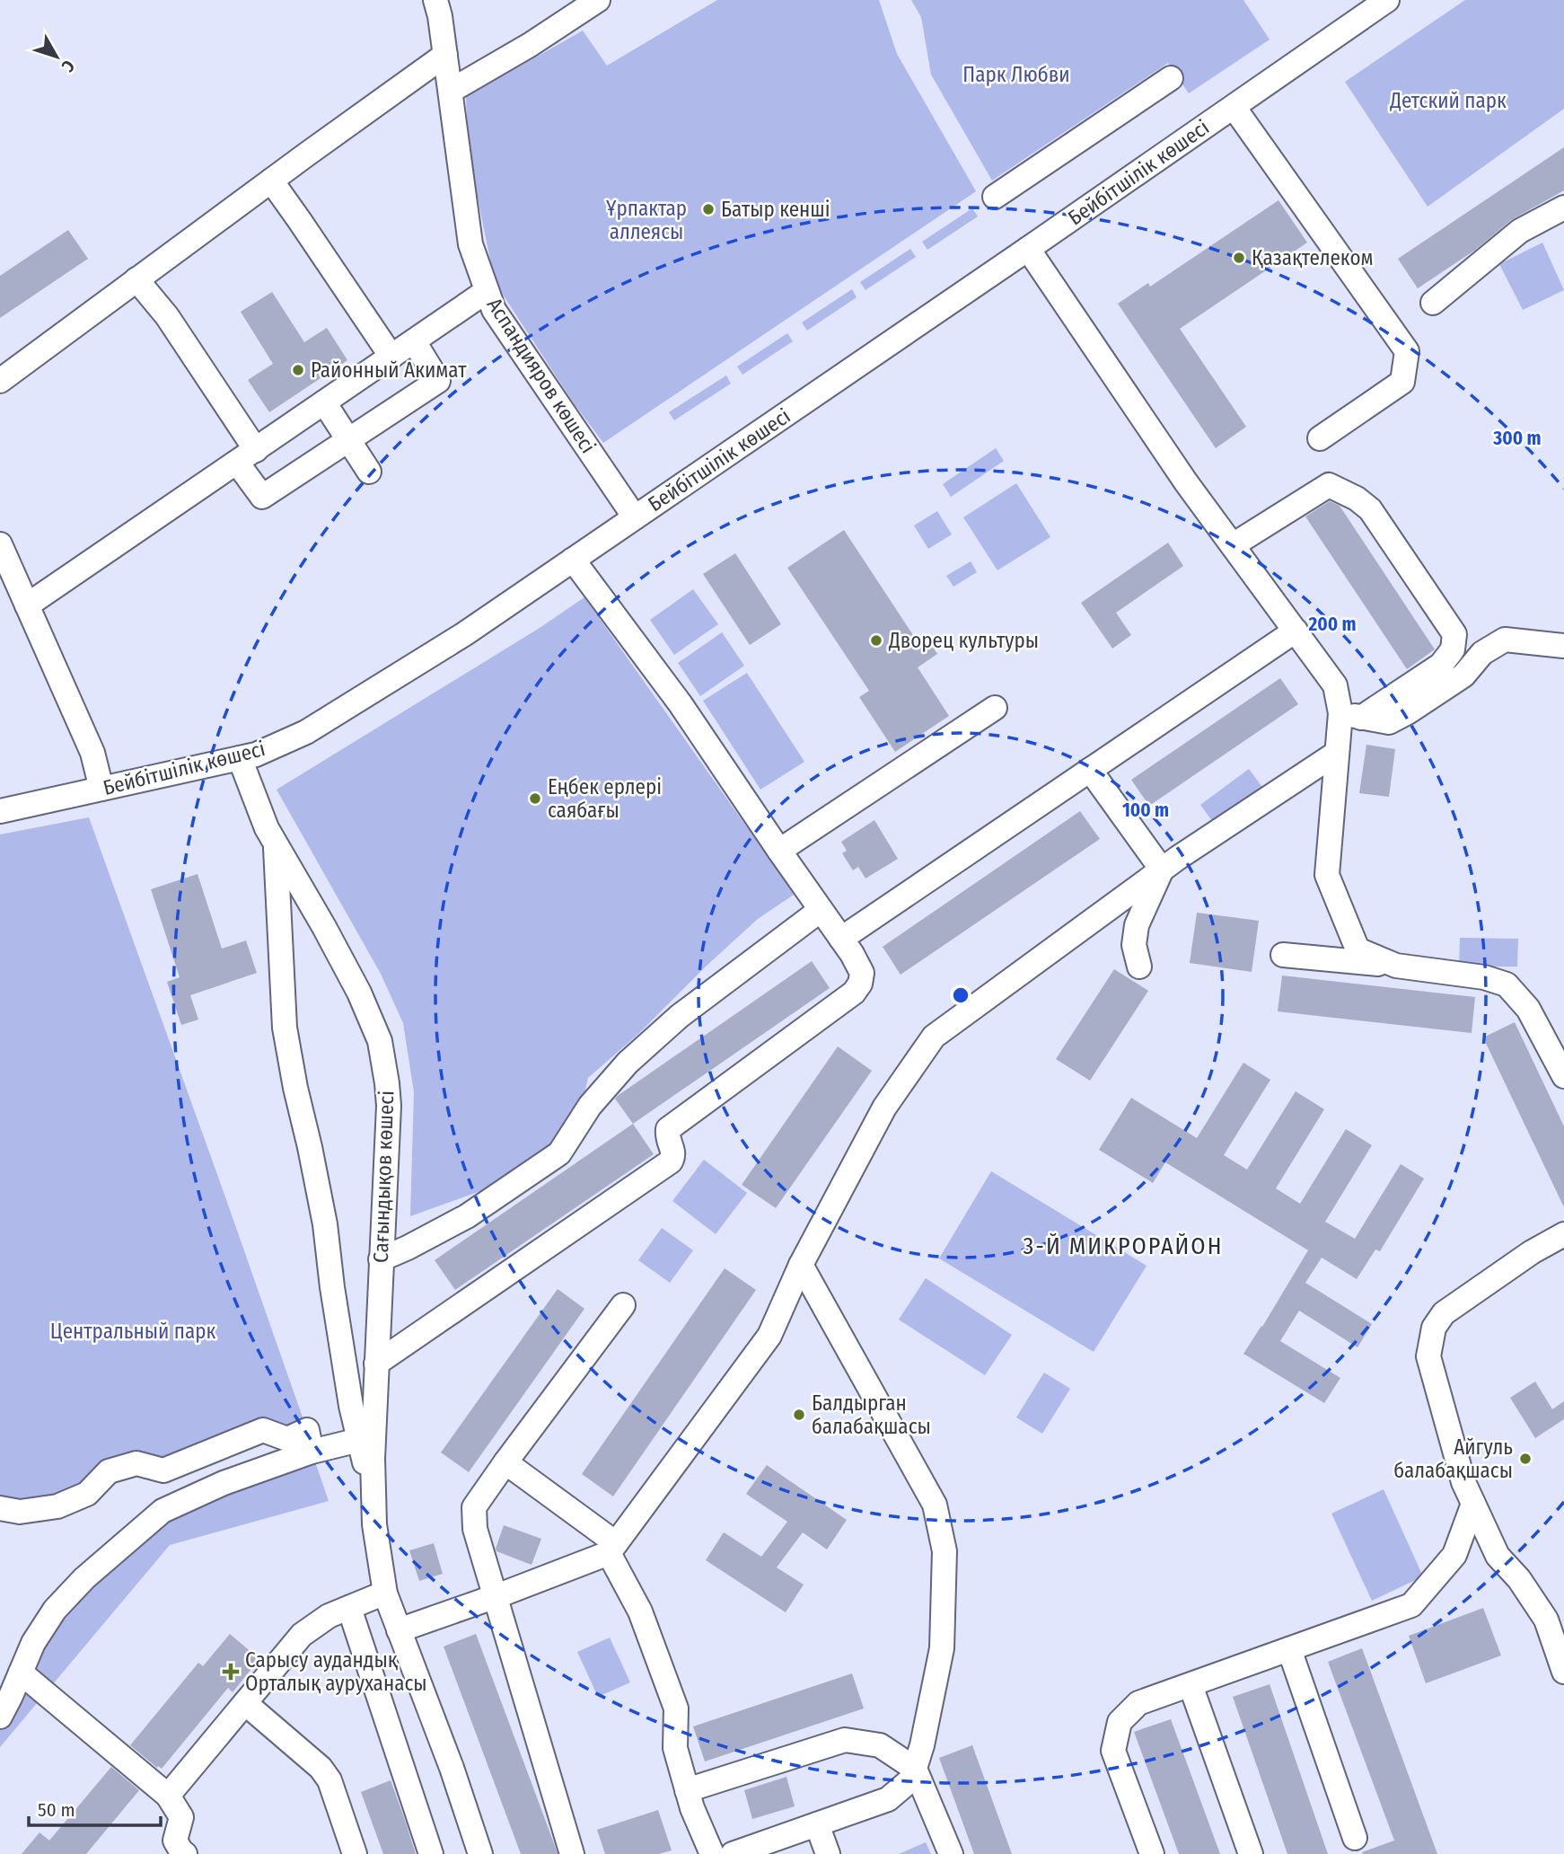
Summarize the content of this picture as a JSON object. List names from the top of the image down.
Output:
{
  "streets": {
    "street": ["Бейбітшілік көшесі", "Аспандияров көшесі", "Сағындықов көшесі"]
  },
  "crossings": [
    ["Бейбітшілік көшесі", "Аспандияров көшесі"],
    ["Бейбітшілік көшесі", "Сағындықов көшесі"]
  ],
  "districts": ["3-Й МИКРОРАЙОН"],
  "parks": [
    "Парк Любви",
    "Детский парк",
    "Ұрпактар аллеясы",
    "Центральный парк"
  ],
  "places": {
    "other": [
      "Батыр кенші",
      "Қазақтелеком",
      "Районный Акимат",
      "Дворец культуры",
      "Еңбек ерлері саябағы",
      "Балдырган балабақшасы",
      "Айгуль балабақшасы"
    ],
    "health": ["Сарысу аудандық Орталық ауруханасы"]
  },
  "scale_bar": "50 m",
  "north": "bottom right",
  "rings": ["300 m", "200 m", "100 m"]
}
